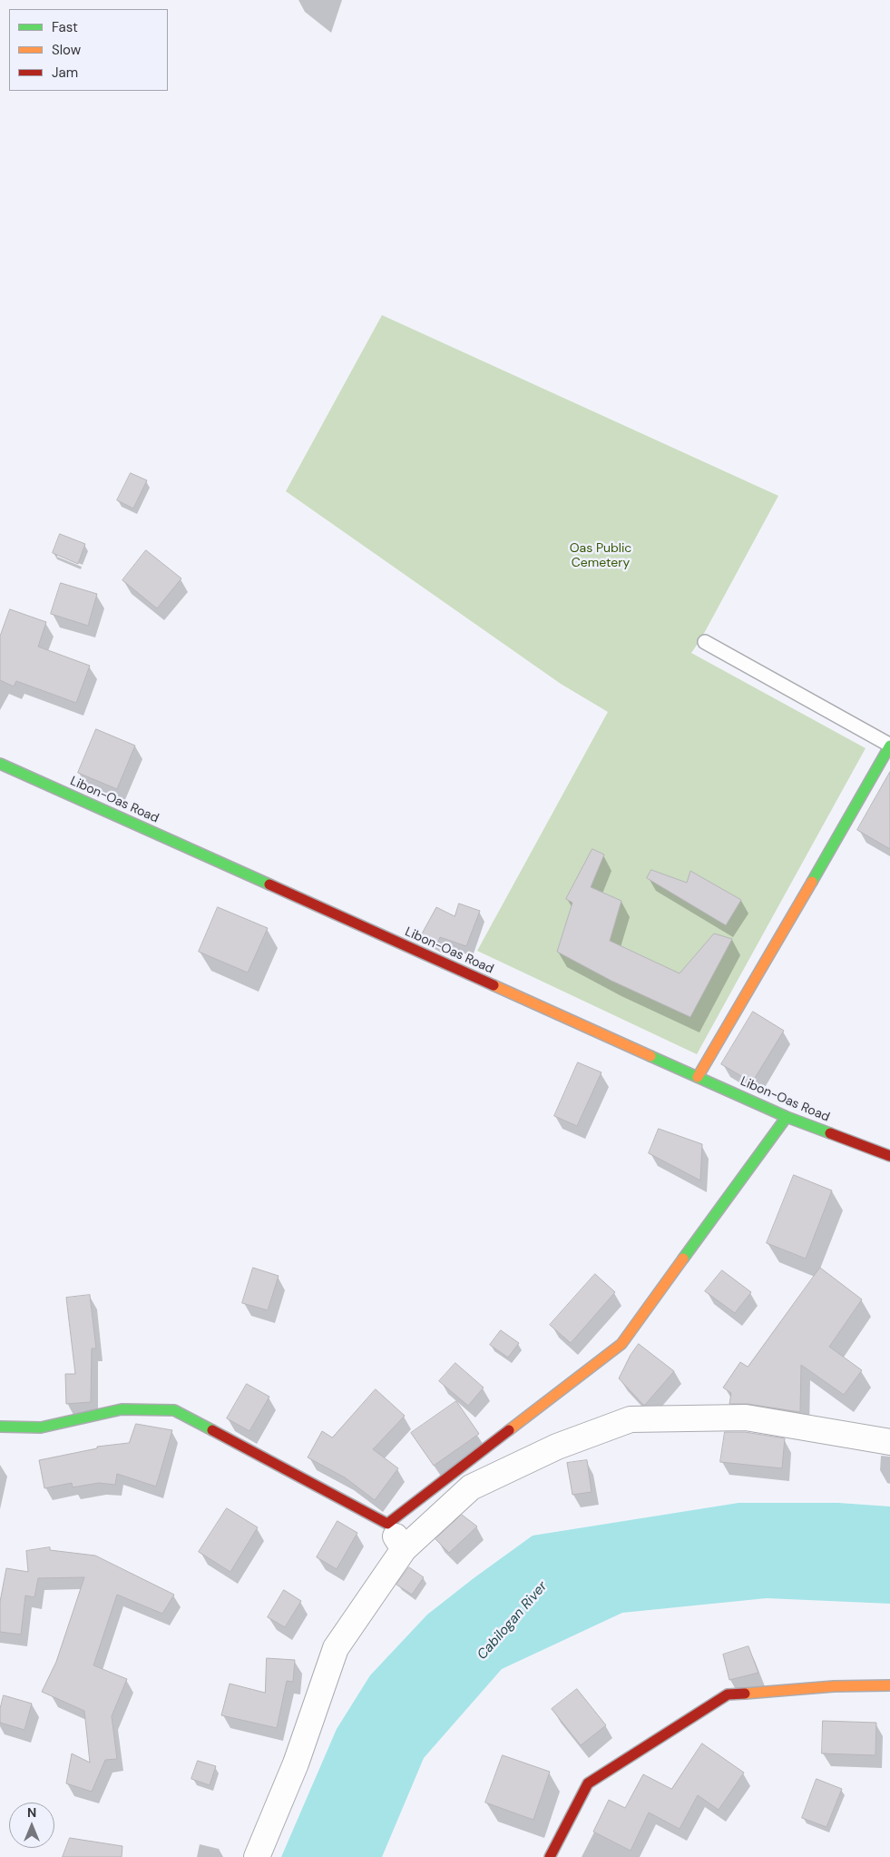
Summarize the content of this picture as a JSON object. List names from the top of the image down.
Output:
{
  "streets": {
    "street": ["Libon-Oas Road"]
  },
  "water": ["Cabilogan River"],
  "parks": ["Oas Public Cemetery"],
  "legend": ["Fast", "Slow", "Jam"],
  "north": "top"
}
